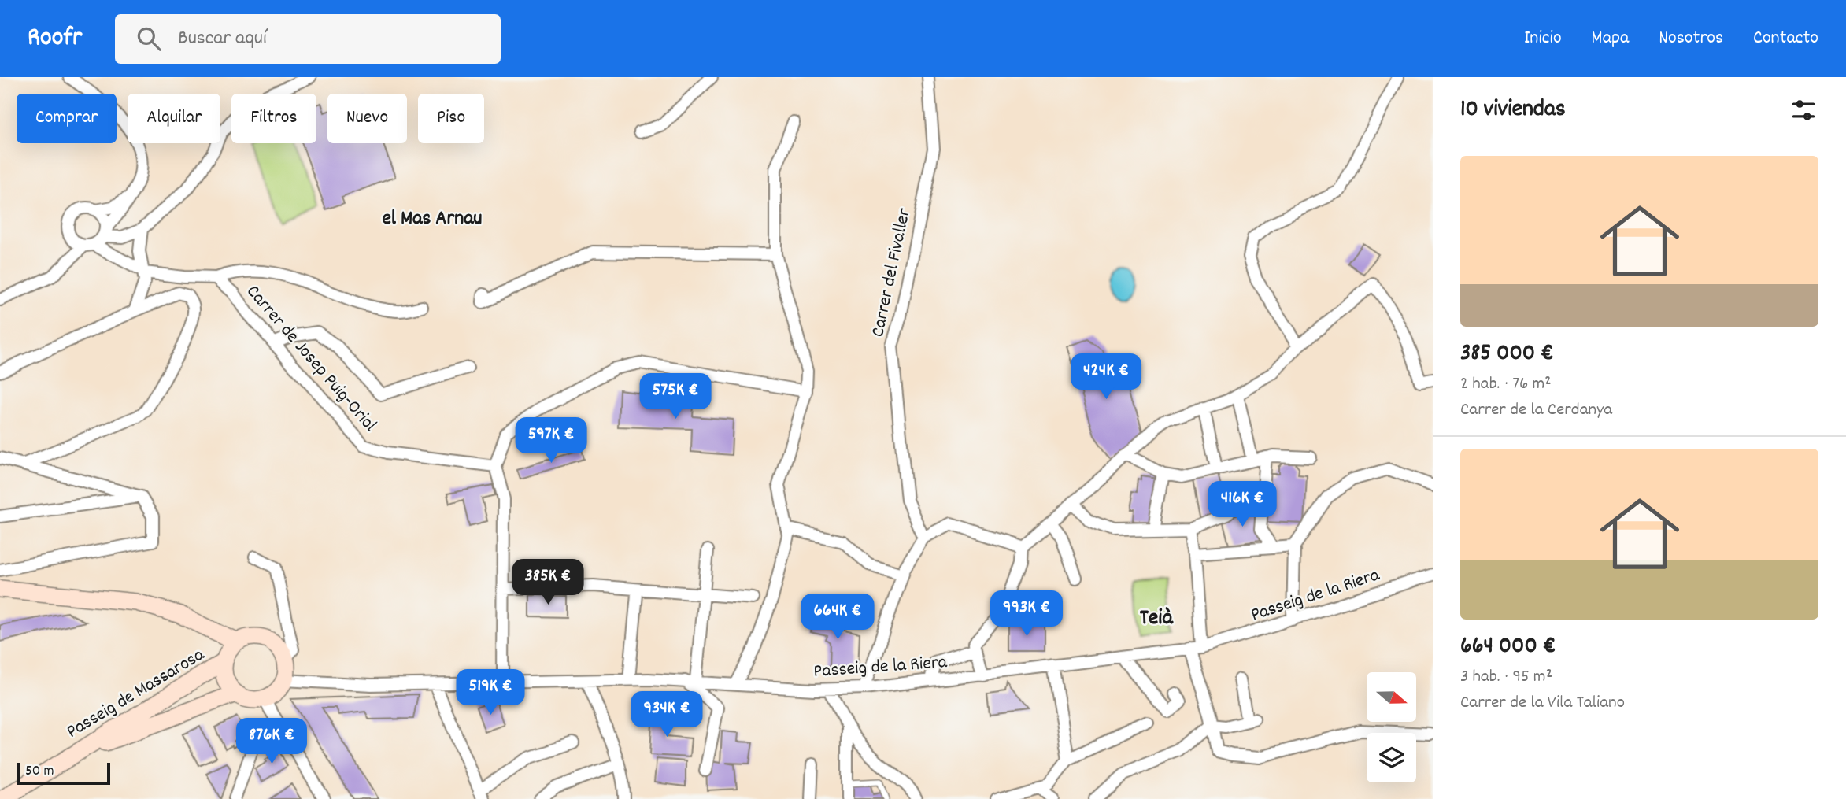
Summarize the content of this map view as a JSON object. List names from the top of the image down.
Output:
{
  "streets": {
    "street": [
      "Carrer del Fivaller",
      "Carrer de Josep Puig-Oriol",
      "Passeig de la Riera",
      "Passeig de Massarosa"
    ]
  },
  "crossings": [
    ["Passeig de la Riera", "Passeig de Massarosa"]
  ],
  "districts": ["el Mas Arnau", "Teià"],
  "scale_bar": "50 m",
  "north": "right",
  "page": {
    "header": "Roofr",
    "search": "Buscar aquí",
    "nav": [
      "Inicio",
      "Mapa",
      "Nosotros",
      "Contacto"
    ],
    "heading": "10 viviendas",
    "chip": [
      "Comprar",
      "Alquilar",
      "Filtros",
      "Nuevo",
      "Piso"
    ],
    "list": [
      {
        "name": "385 000 €",
        "note": "2 hab. · 76 m² · Carrer de la Cerdanya"
      },
      {
        "name": "664 000 €",
        "note": "3 hab. · 95 m² · Carrer de la Vila Taliano"
      }
    ],
    "price": [
      "424K €",
      "575K €",
      "597K €",
      "416K €",
      "385K €",
      "993K €",
      "664K €",
      "519K €",
      "934K €",
      "876K €"
    ],
    "scale": "50 m"
  }
}
